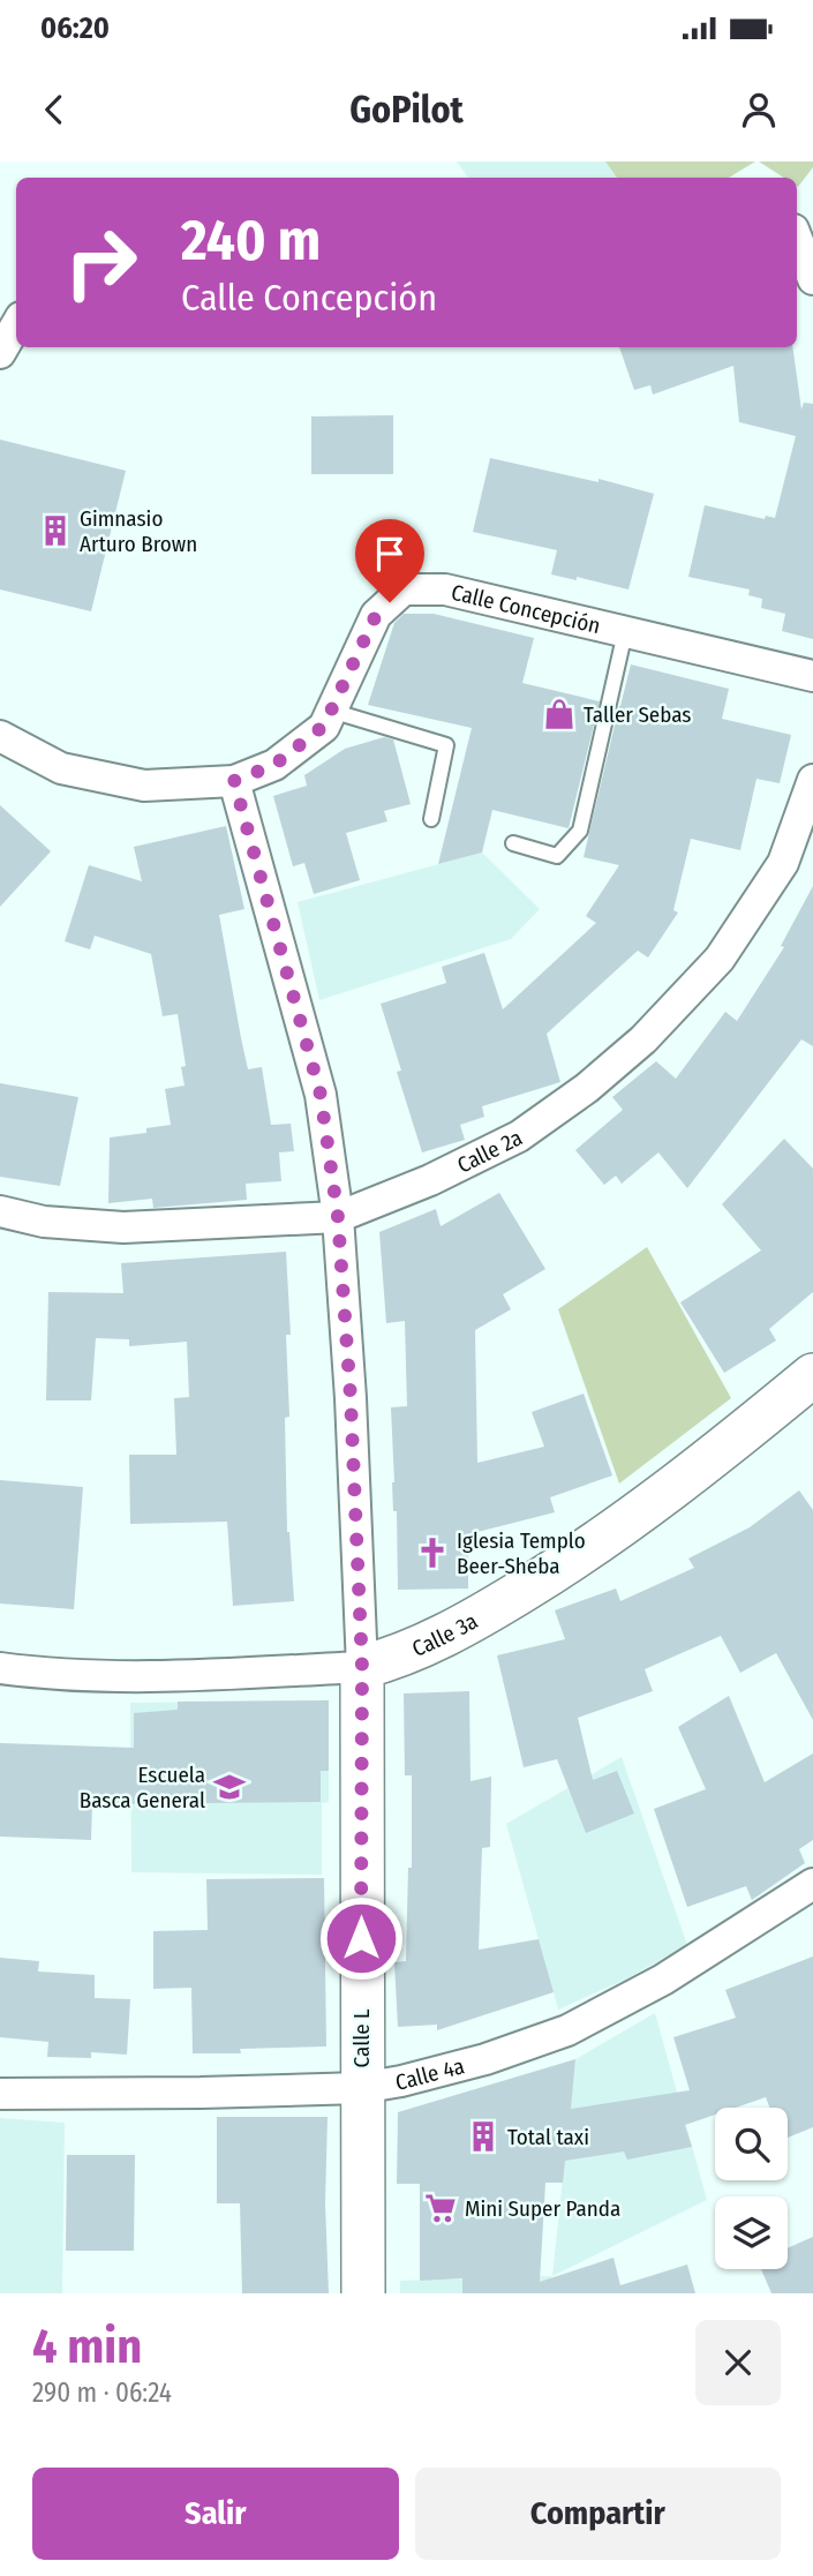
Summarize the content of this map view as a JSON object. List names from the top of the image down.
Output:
{
  "streets": {
    "street": [
      "Calle Concepción",
      "Calle 2a",
      "Calle 3a",
      "Calle L",
      "Calle 4a"
    ]
  },
  "crossings": [
    ["Calle Concepción", "Calle L"],
    ["Calle 2a", "Calle L"],
    ["Calle 3a", "Calle L"],
    ["Calle L", "Calle 4a"]
  ],
  "places": {
    "building": ["Gimnasio Arturo Brown", "Total taxi"],
    "shop": ["Taller Sebas"],
    "church": ["Iglesia Templo Beer-Sheba"],
    "school or university": ["Escuela Basca General"],
    "supermarket": ["Mini Super Panda"]
  },
  "page": {
    "status": "06:20",
    "header": "GoPilot",
    "turn": ["240 m", "Calle Concepción"],
    "heading": ["4 min", "290 m · 06:24"],
    "buttons": ["Salir", "Compartir"]
  }
}
